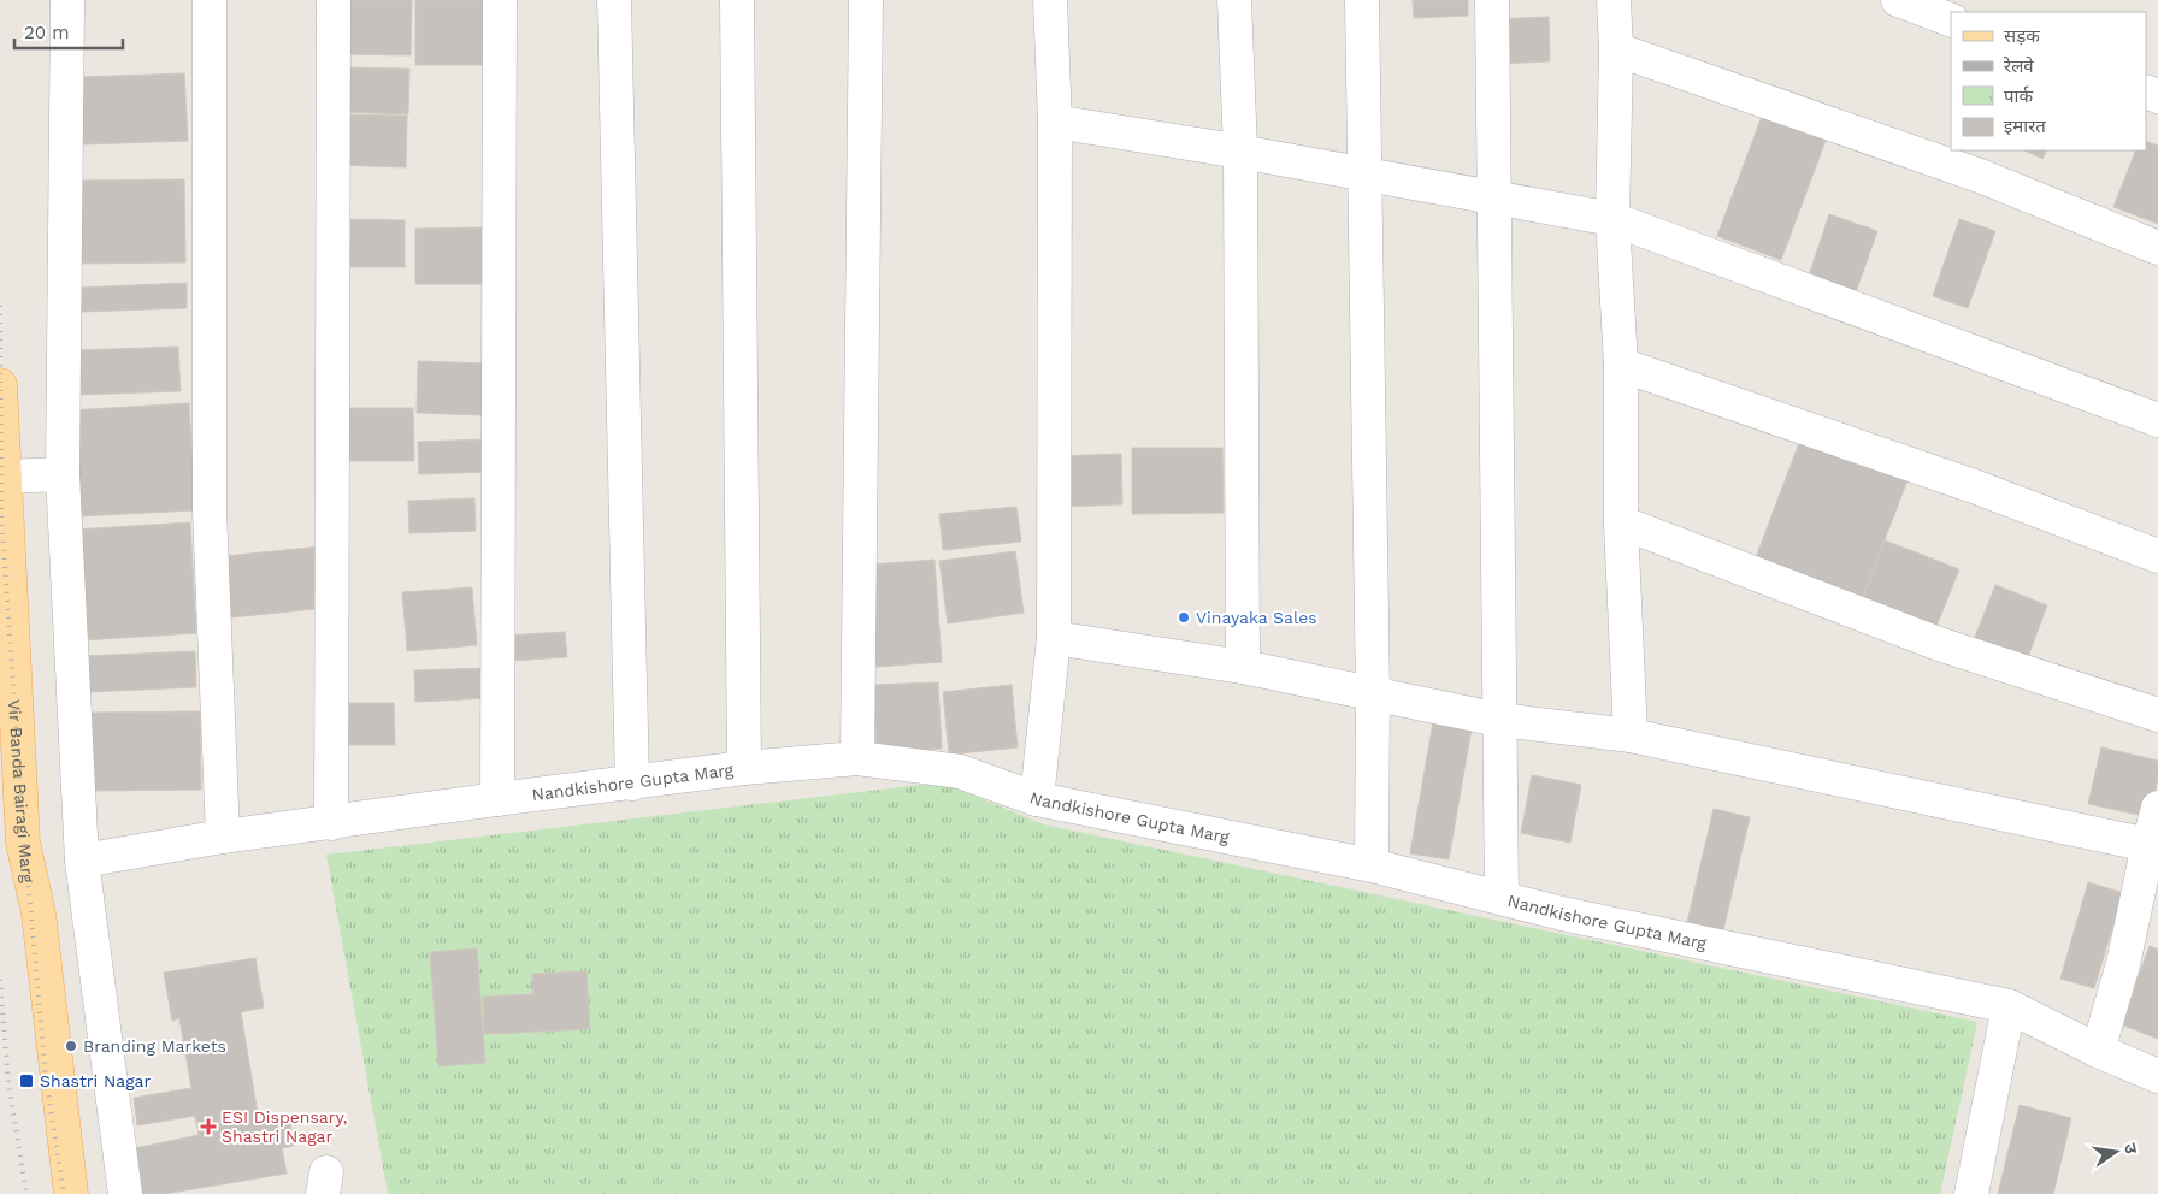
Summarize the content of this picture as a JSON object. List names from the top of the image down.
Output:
{
  "streets": {
    "main road": ["Vir Banda Bairagi Marg"],
    "street": ["Nandkishore Gupta Marg"]
  },
  "places": {
    "other": ["Vinayaka Sales", "Branding Markets"],
    "transit": ["Shastri Nagar"],
    "health": ["ESI Dispensary, Shastri Nagar"]
  },
  "legend": [
    "सड़क",
    "रेलवे",
    "पार्क",
    "इमारत"
  ],
  "scale_bar": "20 m",
  "north": "right"
}
